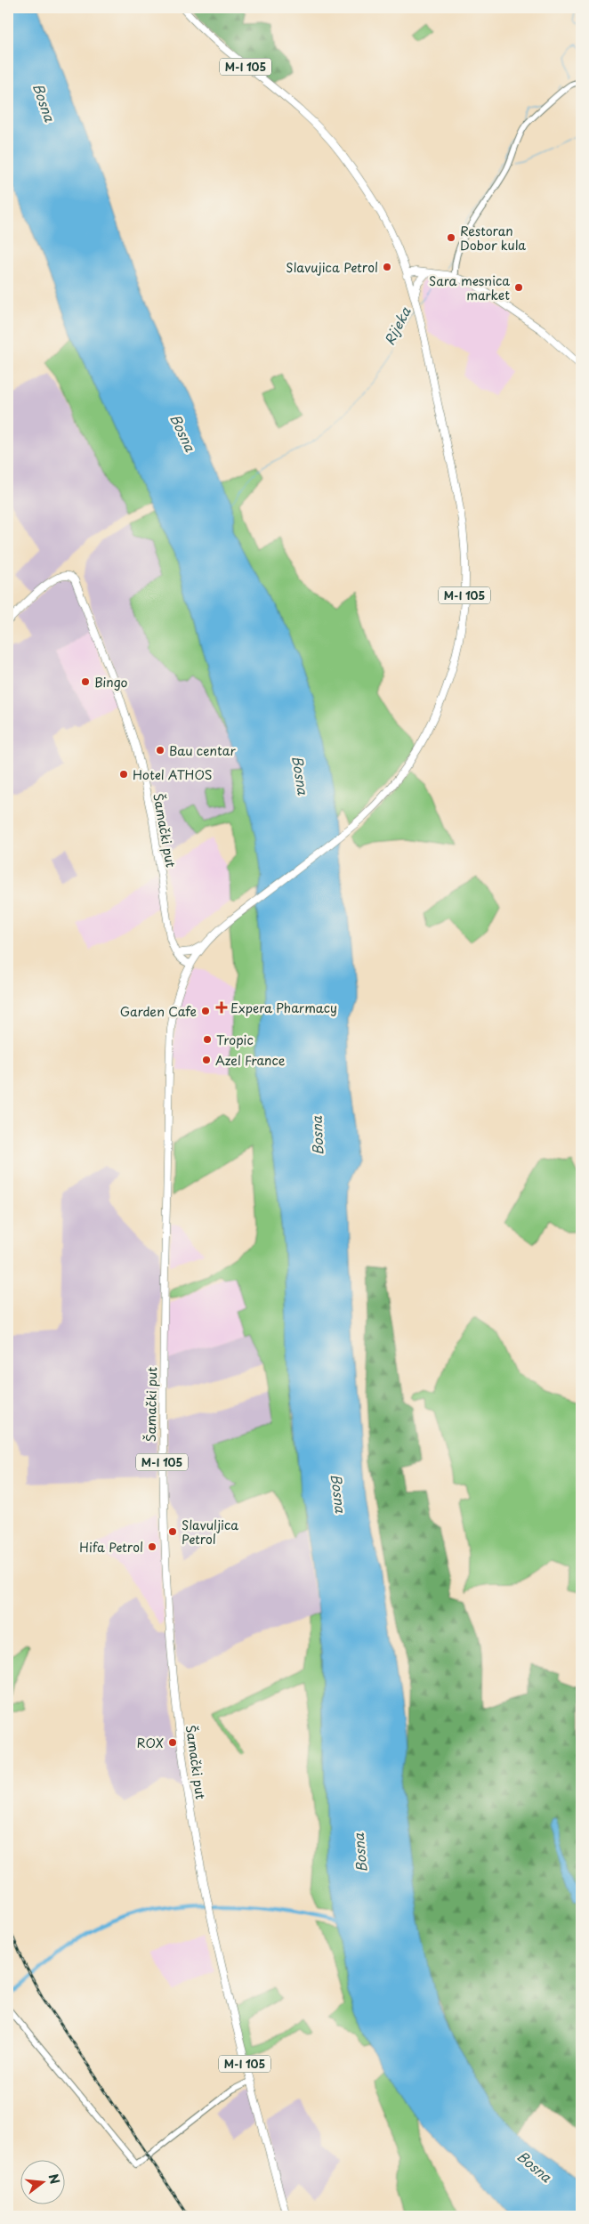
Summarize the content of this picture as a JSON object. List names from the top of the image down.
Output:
{
  "streets": {
    "main road": ["M-I 105", "Šamački put"]
  },
  "crossings": [
    ["M-I 105", "Šamački put"]
  ],
  "water": ["Bosna", "Rijeka"],
  "places": {
    "other": [
      "Restoran Dobor kula",
      "Slavujica Petrol",
      "Sara mesnica market",
      "Bingo",
      "Bau centar",
      "Hotel ATHOS",
      "Garden Cafe",
      "Tropic",
      "Azel France",
      "Slavuljica Petrol",
      "Hifa Petrol",
      "ROX"
    ],
    "health": ["Expera Pharmacy"]
  },
  "north": "right"
}
